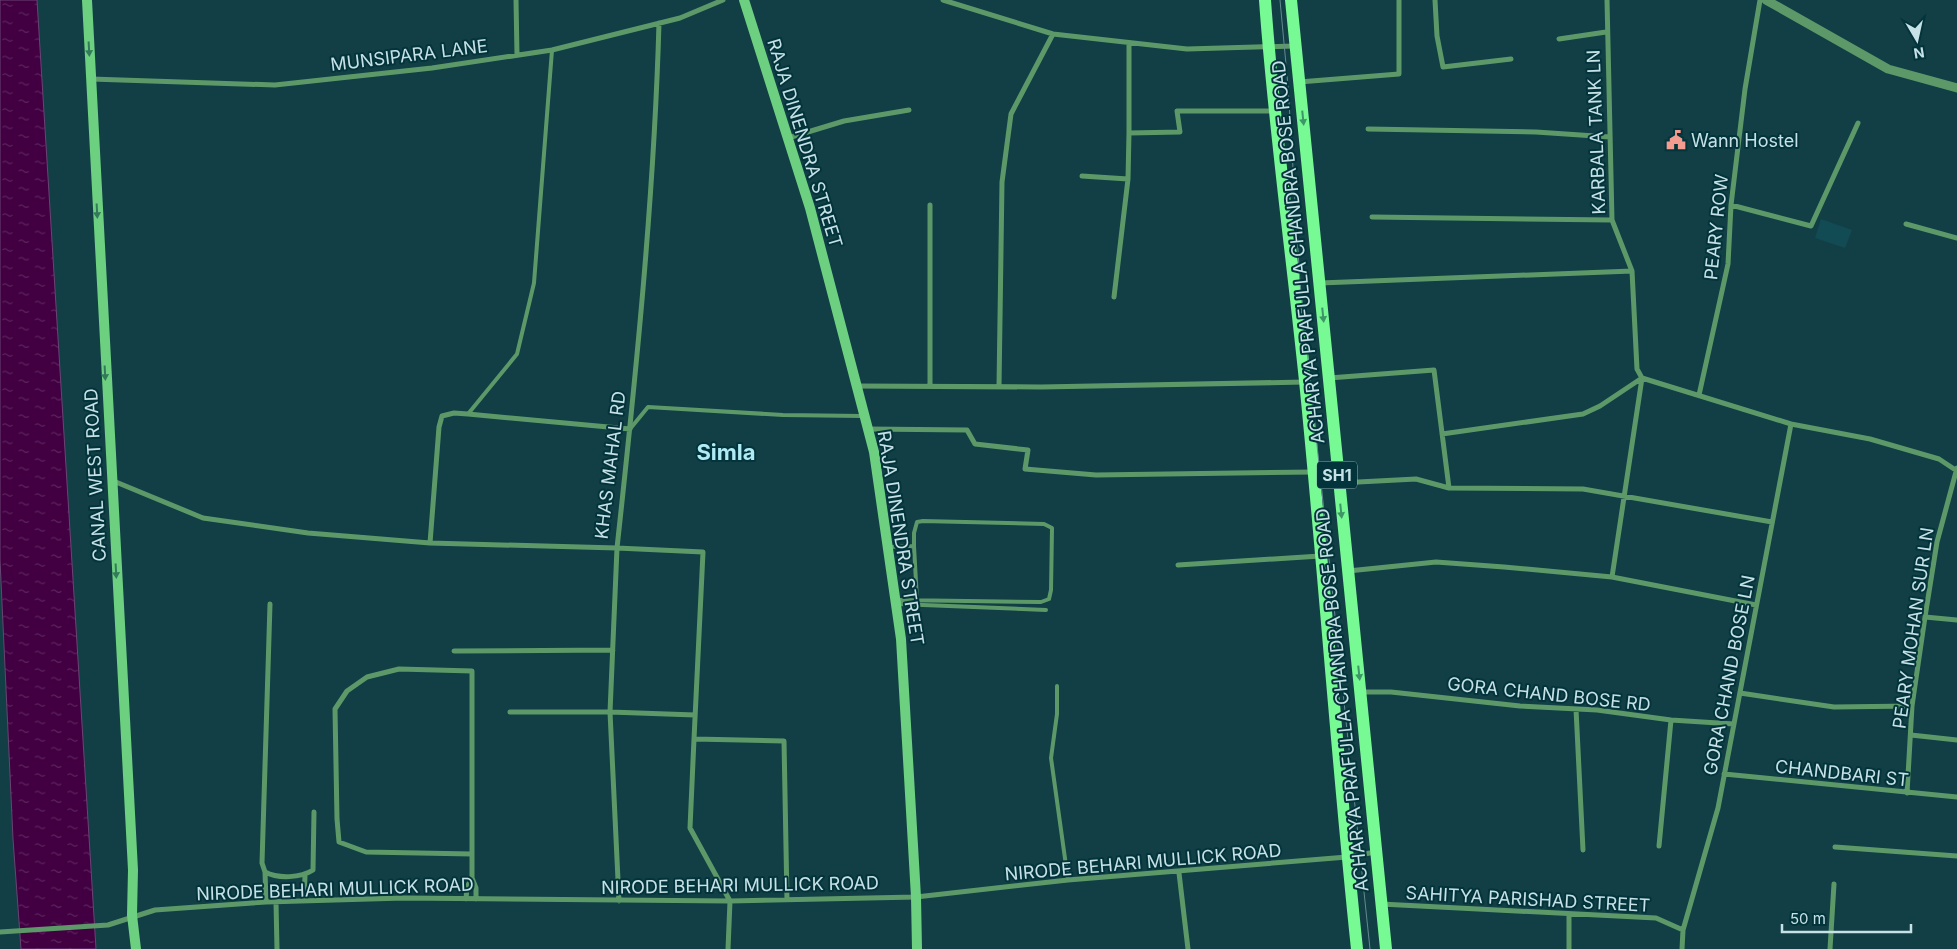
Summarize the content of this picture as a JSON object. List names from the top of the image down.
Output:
{
  "streets": {
    "main road": [
      "RAJA DINENDRA STREET",
      "ACHARYA PRAFULLA CHANDRA BOSE ROAD",
      "CANAL WEST ROAD",
      "SH1"
    ],
    "street": [
      "MUNSIPARA LANE",
      "KARBALA TANK LN",
      "PEARY ROW",
      "KHAS MAHAL RD",
      "PEARY MOHAN SUR LN",
      "GORA CHAND BOSE LN",
      "GORA CHAND BOSE RD",
      "CHANDBARI ST",
      "NIRODE BEHARI MULLICK ROAD",
      "SAHITYA PARISHAD STREET"
    ]
  },
  "crossings": [
    ["MUNSIPARA LANE", "KHAS MAHAL RD"],
    ["MUNSIPARA LANE", "CANAL WEST ROAD"],
    ["RAJA DINENDRA STREET", "NIRODE BEHARI MULLICK ROAD"],
    ["ACHARYA PRAFULLA CHANDRA BOSE ROAD", "GORA CHAND BOSE RD"],
    ["ACHARYA PRAFULLA CHANDRA BOSE ROAD", "NIRODE BEHARI MULLICK ROAD"],
    ["ACHARYA PRAFULLA CHANDRA BOSE ROAD", "SAHITYA PARISHAD STREET"],
    ["KHAS MAHAL RD", "CANAL WEST ROAD"],
    ["CANAL WEST ROAD", "NIRODE BEHARI MULLICK ROAD"],
    ["PEARY MOHAN SUR LN", "CHANDBARI ST"],
    ["GORA CHAND BOSE LN", "GORA CHAND BOSE RD"],
    ["GORA CHAND BOSE LN", "CHANDBARI ST"],
    ["GORA CHAND BOSE LN", "SAHITYA PARISHAD STREET"]
  ],
  "one_way": ["CANAL WEST ROAD"],
  "districts": ["Simla"],
  "places": {
    "public building": ["Wann Hostel"]
  },
  "scale_bar": "50 m",
  "north": "bottom"
}
